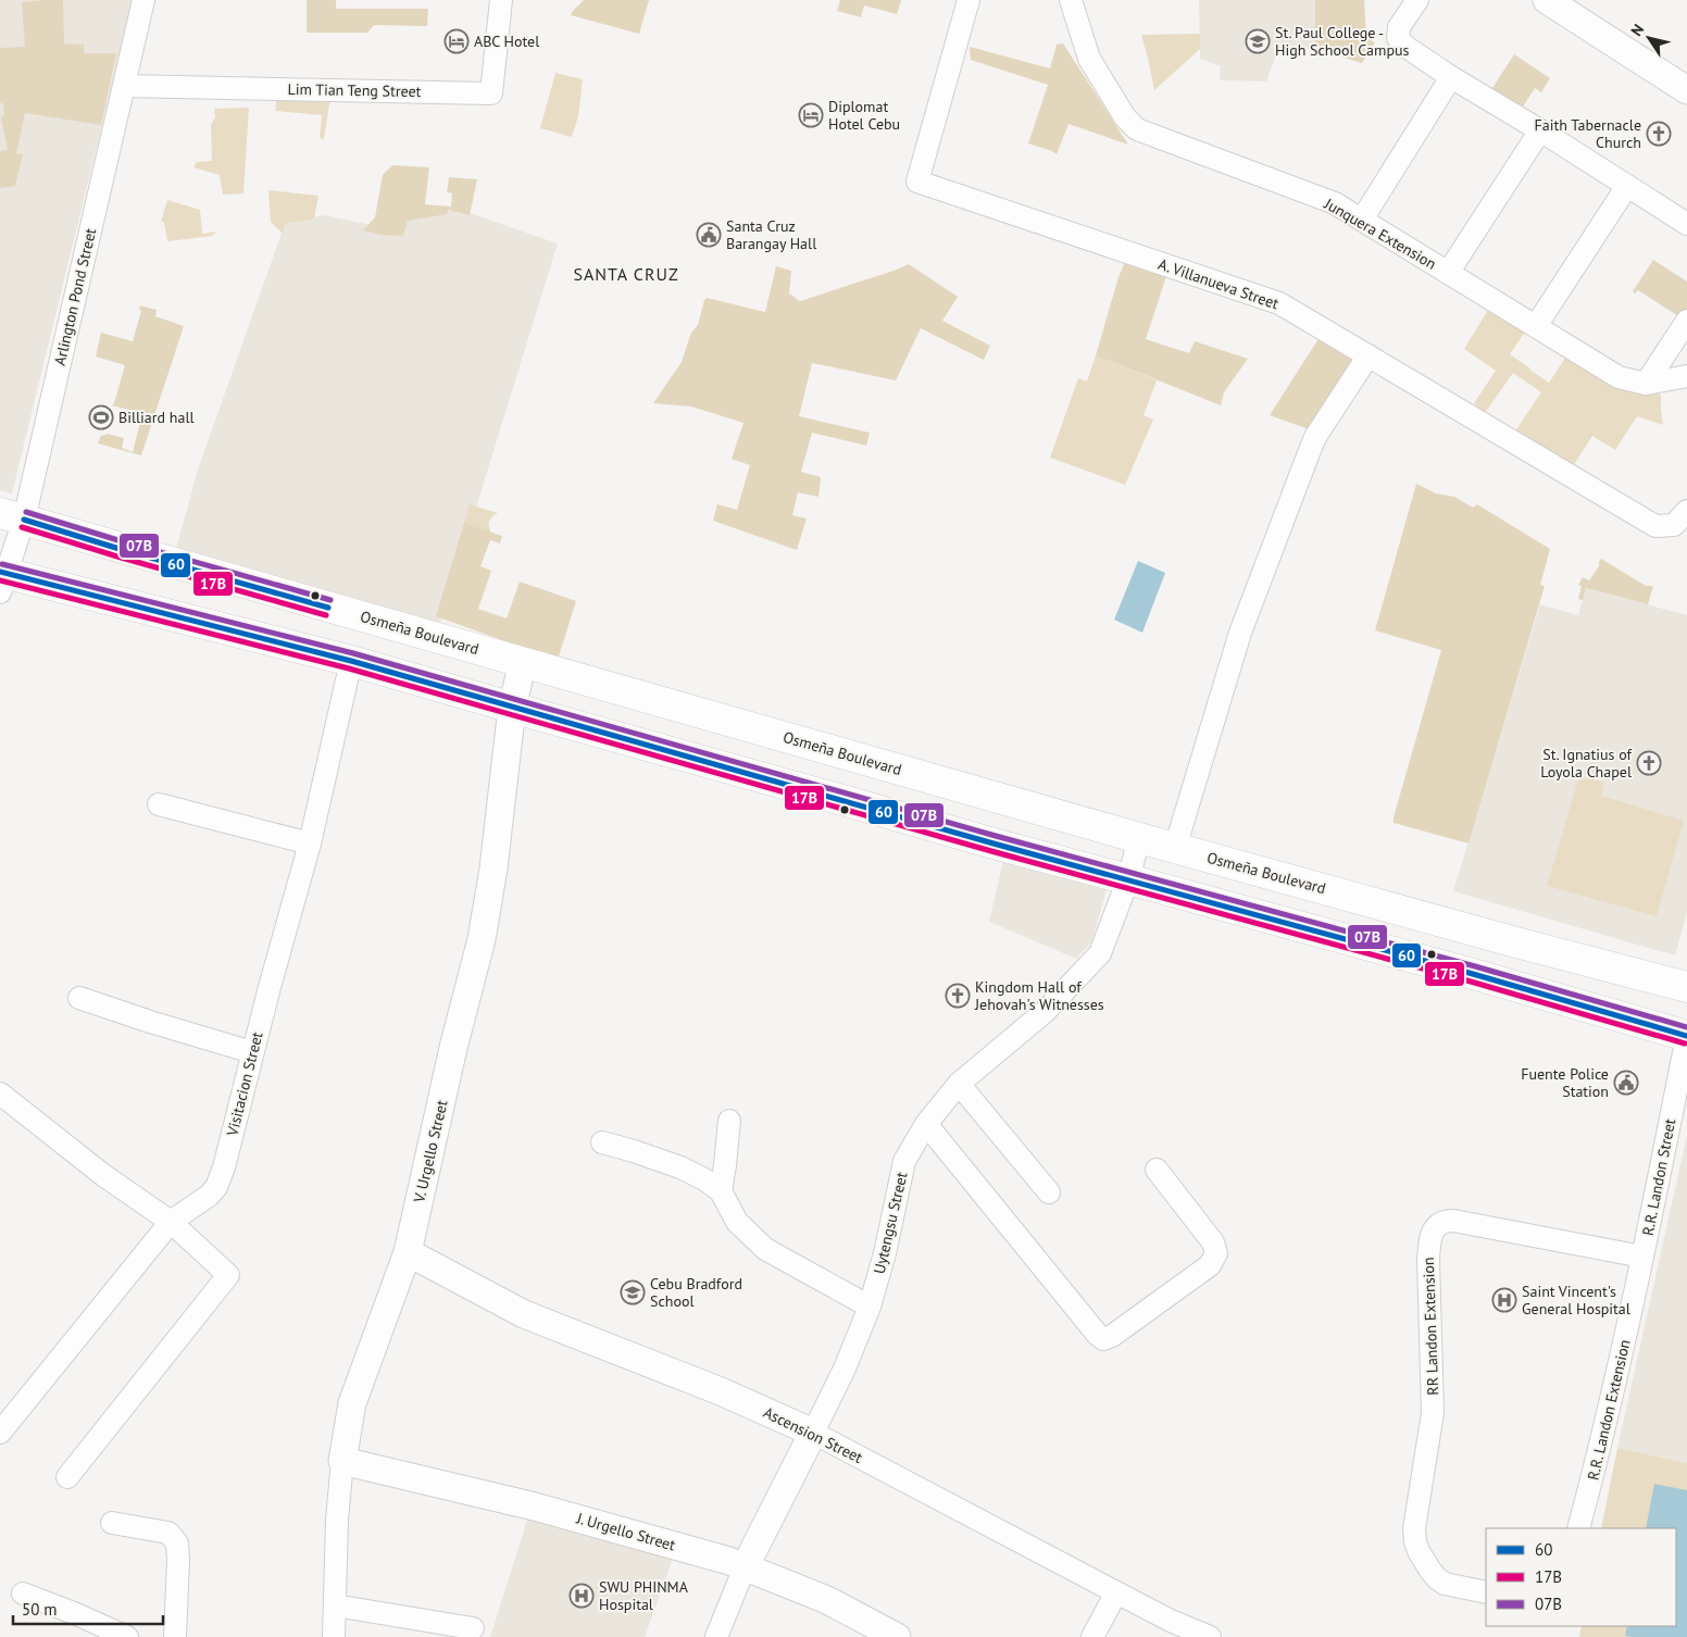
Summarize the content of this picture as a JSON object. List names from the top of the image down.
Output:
{
  "streets": {
    "main road": ["Osmeña Boulevard"],
    "street": [
      "Lim Tian Teng Street",
      "Junquera Extension",
      "A. Villanueva Street",
      "Arlington Pond Street",
      "Visitacion Street",
      "V. Urgello Street",
      "R.R. Landon Street",
      "Uytengsu Street",
      "RR Landon Extension",
      "R.R. Landon Extension",
      "Ascension Street",
      "J. Urgello Street"
    ]
  },
  "crossings": [
    ["Lim Tian Teng Street", "Arlington Pond Street"],
    ["Arlington Pond Street", "Osmeña Boulevard"],
    ["Osmeña Boulevard", "V. Urgello Street"],
    ["Osmeña Boulevard", "Uytengsu Street"],
    ["V. Urgello Street", "Ascension Street"],
    ["V. Urgello Street", "J. Urgello Street"],
    ["R.R. Landon Street", "RR Landon Extension"],
    ["R.R. Landon Street", "R.R. Landon Extension"],
    ["Uytengsu Street", "Ascension Street"],
    ["Uytengsu Street", "J. Urgello Street"],
    ["RR Landon Extension", "R.R. Landon Extension"]
  ],
  "districts": ["SANTA CRUZ"],
  "places": {
    "hotel": ["ABC Hotel", "Diplomat Hotel Cebu"],
    "school or university": ["St. Paul College - High School Campus", "Cebu Bradford School"],
    "church": ["Faith Tabernacle Church", "St. Ignatius of Loyola Chapel", "Kingdom Hall of Jehovah's Witnesses"],
    "public building": ["Santa Cruz Barangay Hall", "Fuente Police Station"],
    "sports": ["Billiard hall"],
    "hospital": ["Saint Vincent's General Hospital", "SWU PHINMA Hospital"]
  },
  "lines": ["transit line 07B", "transit line 60", "transit line 17B"],
  "legend": ["60", "17B", "07B"],
  "scale_bar": "50 m",
  "north": "top left"
}
